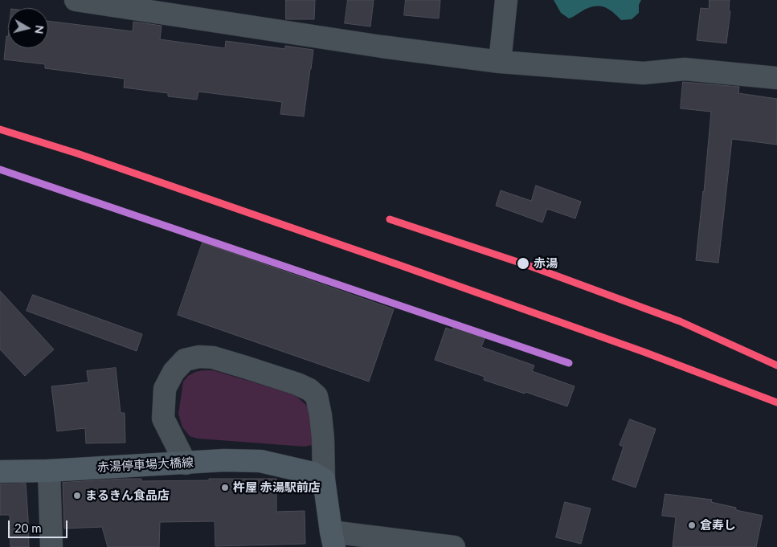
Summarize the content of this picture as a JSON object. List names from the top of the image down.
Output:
{
  "streets": {
    "main road": ["赤湯停車場大橋線"]
  },
  "places": [
    "赤湯",
    "杵屋 赤湯駅前店",
    "まるきん食品店",
    "倉寿し"
  ],
  "scale_bar": "20 m",
  "north": "right"
}
